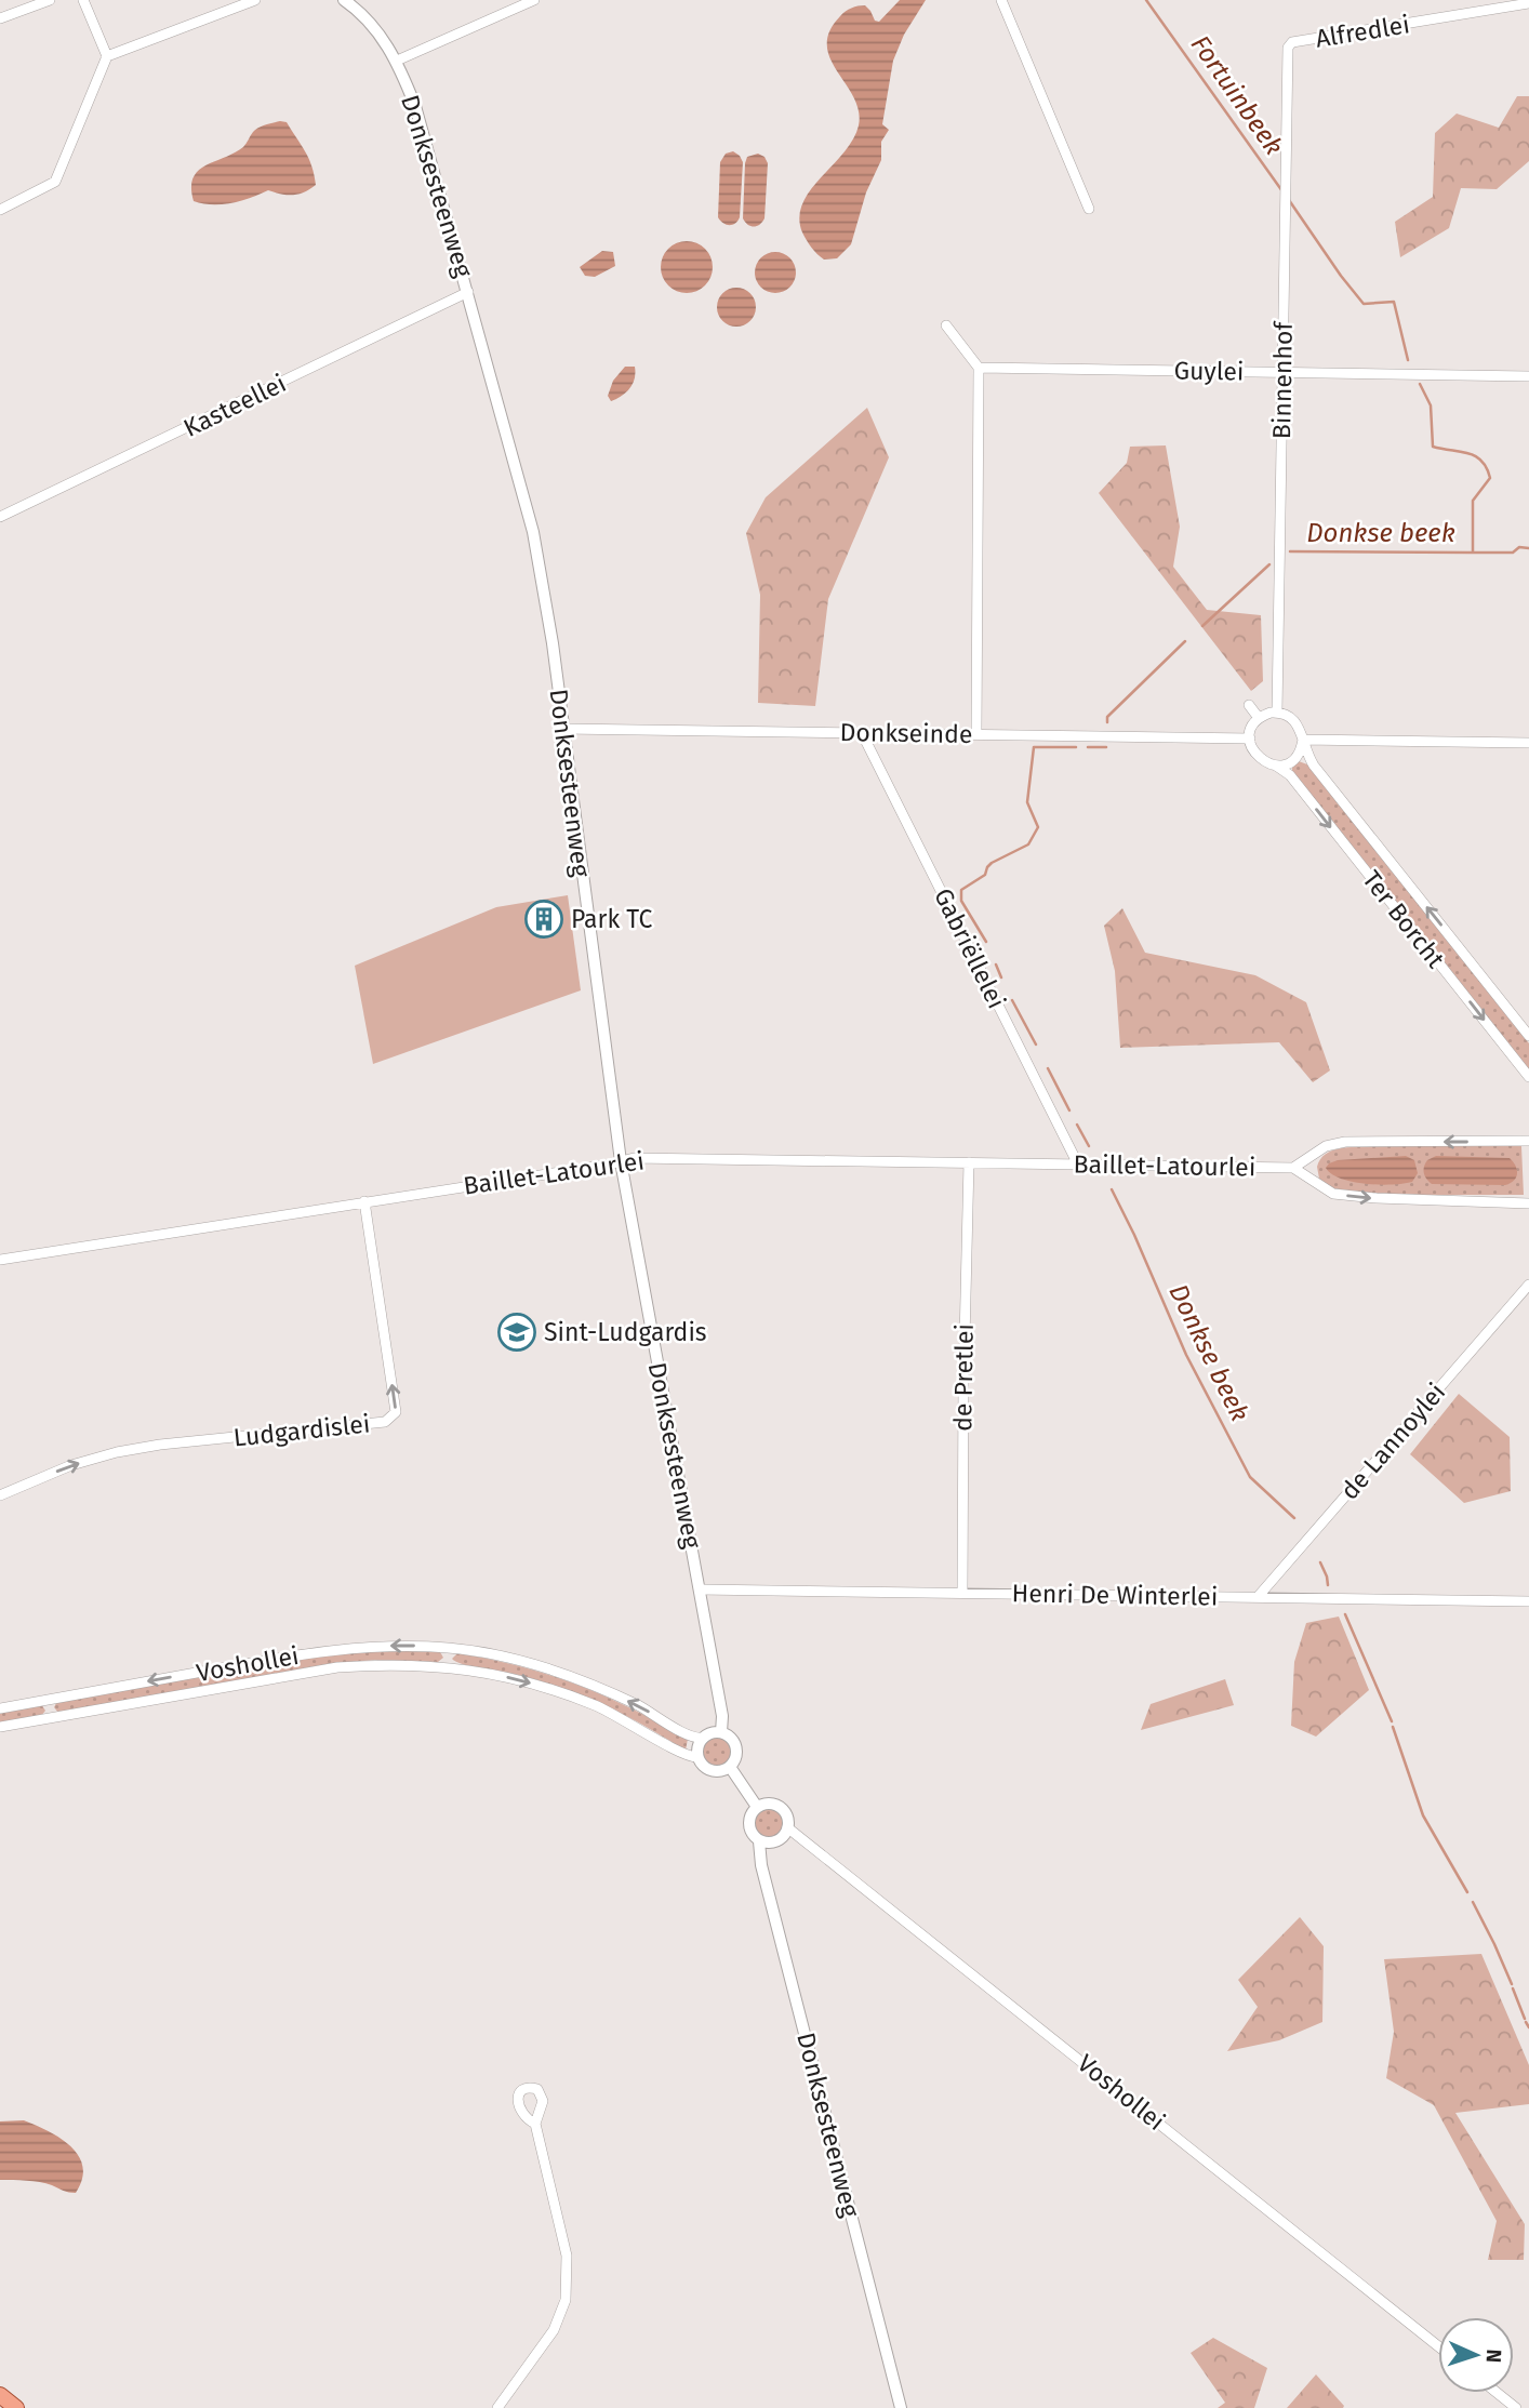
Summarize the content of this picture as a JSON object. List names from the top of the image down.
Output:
{
  "streets": {
    "street": [
      "Alfredlei",
      "Donksesteenweg",
      "Guylei",
      "Binnenhof",
      "Kasteellei",
      "Donkseinde",
      "Ter Borcht",
      "Gabriëllelei",
      "Baillet-Latourlei",
      "de Pretlei",
      "Ludgardislei",
      "de Lannoylei",
      "Henri De Winterlei",
      "Voshollei"
    ]
  },
  "crossings": [
    ["Alfredlei", "Binnenhof"],
    ["Donksesteenweg", "Kasteellei"],
    ["Donksesteenweg", "Donkseinde"],
    ["Donksesteenweg", "Baillet-Latourlei"],
    ["Donksesteenweg", "Henri De Winterlei"],
    ["Donksesteenweg", "Voshollei"],
    ["Guylei", "Binnenhof"],
    ["Binnenhof", "Donkseinde"],
    ["Binnenhof", "Ter Borcht"],
    ["Donkseinde", "Ter Borcht"],
    ["Donkseinde", "Gabriëllelei"],
    ["Gabriëllelei", "Baillet-Latourlei"],
    ["Baillet-Latourlei", "de Pretlei"],
    ["Baillet-Latourlei", "Ludgardislei"],
    ["de Pretlei", "Henri De Winterlei"],
    ["de Lannoylei", "Henri De Winterlei"]
  ],
  "water": ["Fortuinbeek", "Donkse beek"],
  "places": {
    "building": ["Park TC"],
    "school or university": ["Sint-Ludgardis"]
  },
  "north": "right"
}
